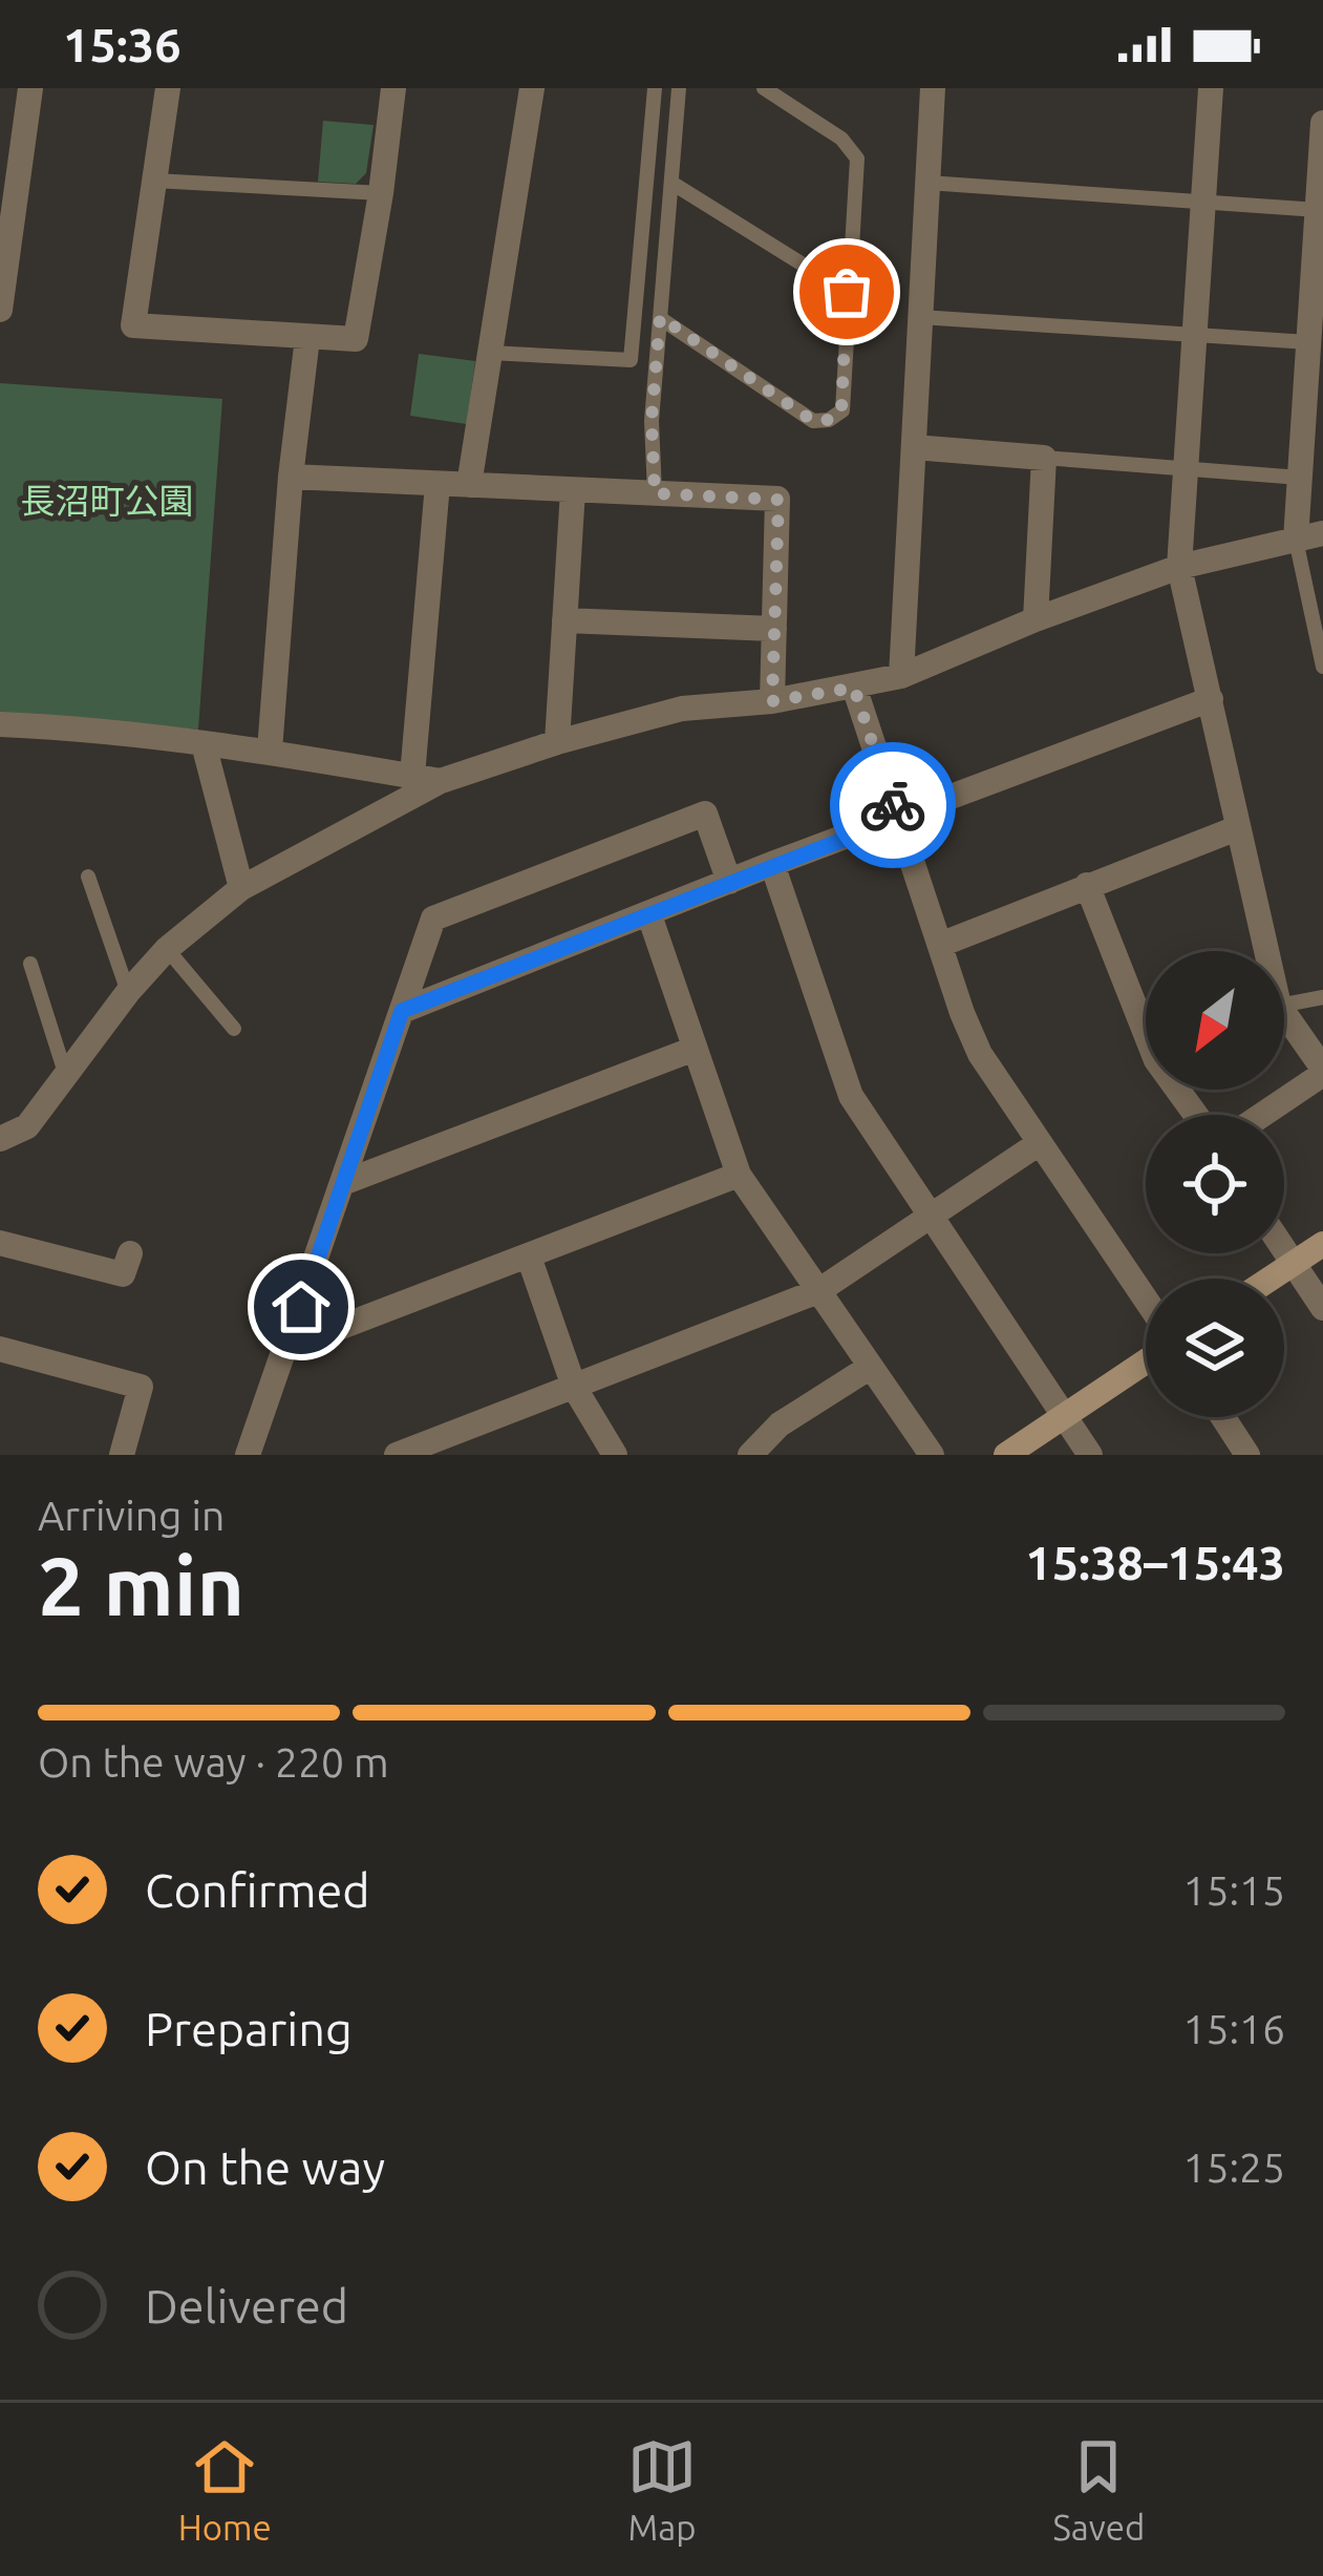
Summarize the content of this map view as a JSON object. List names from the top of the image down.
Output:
{
  "parks": ["長沼町公園"],
  "north": "bottom left",
  "page": {
    "status": "15:36",
    "heading": ["2 min", "Arriving in", "15:38–15:43"],
    "bar": "On the way · 220 m",
    "list": [
      ["Confirmed", "15:15"],
      ["Preparing", "15:16"],
      ["On the way", "15:25"],
      "Delivered"
    ],
    "tabs": ["Home", "Map", "Saved"]
  }
}
